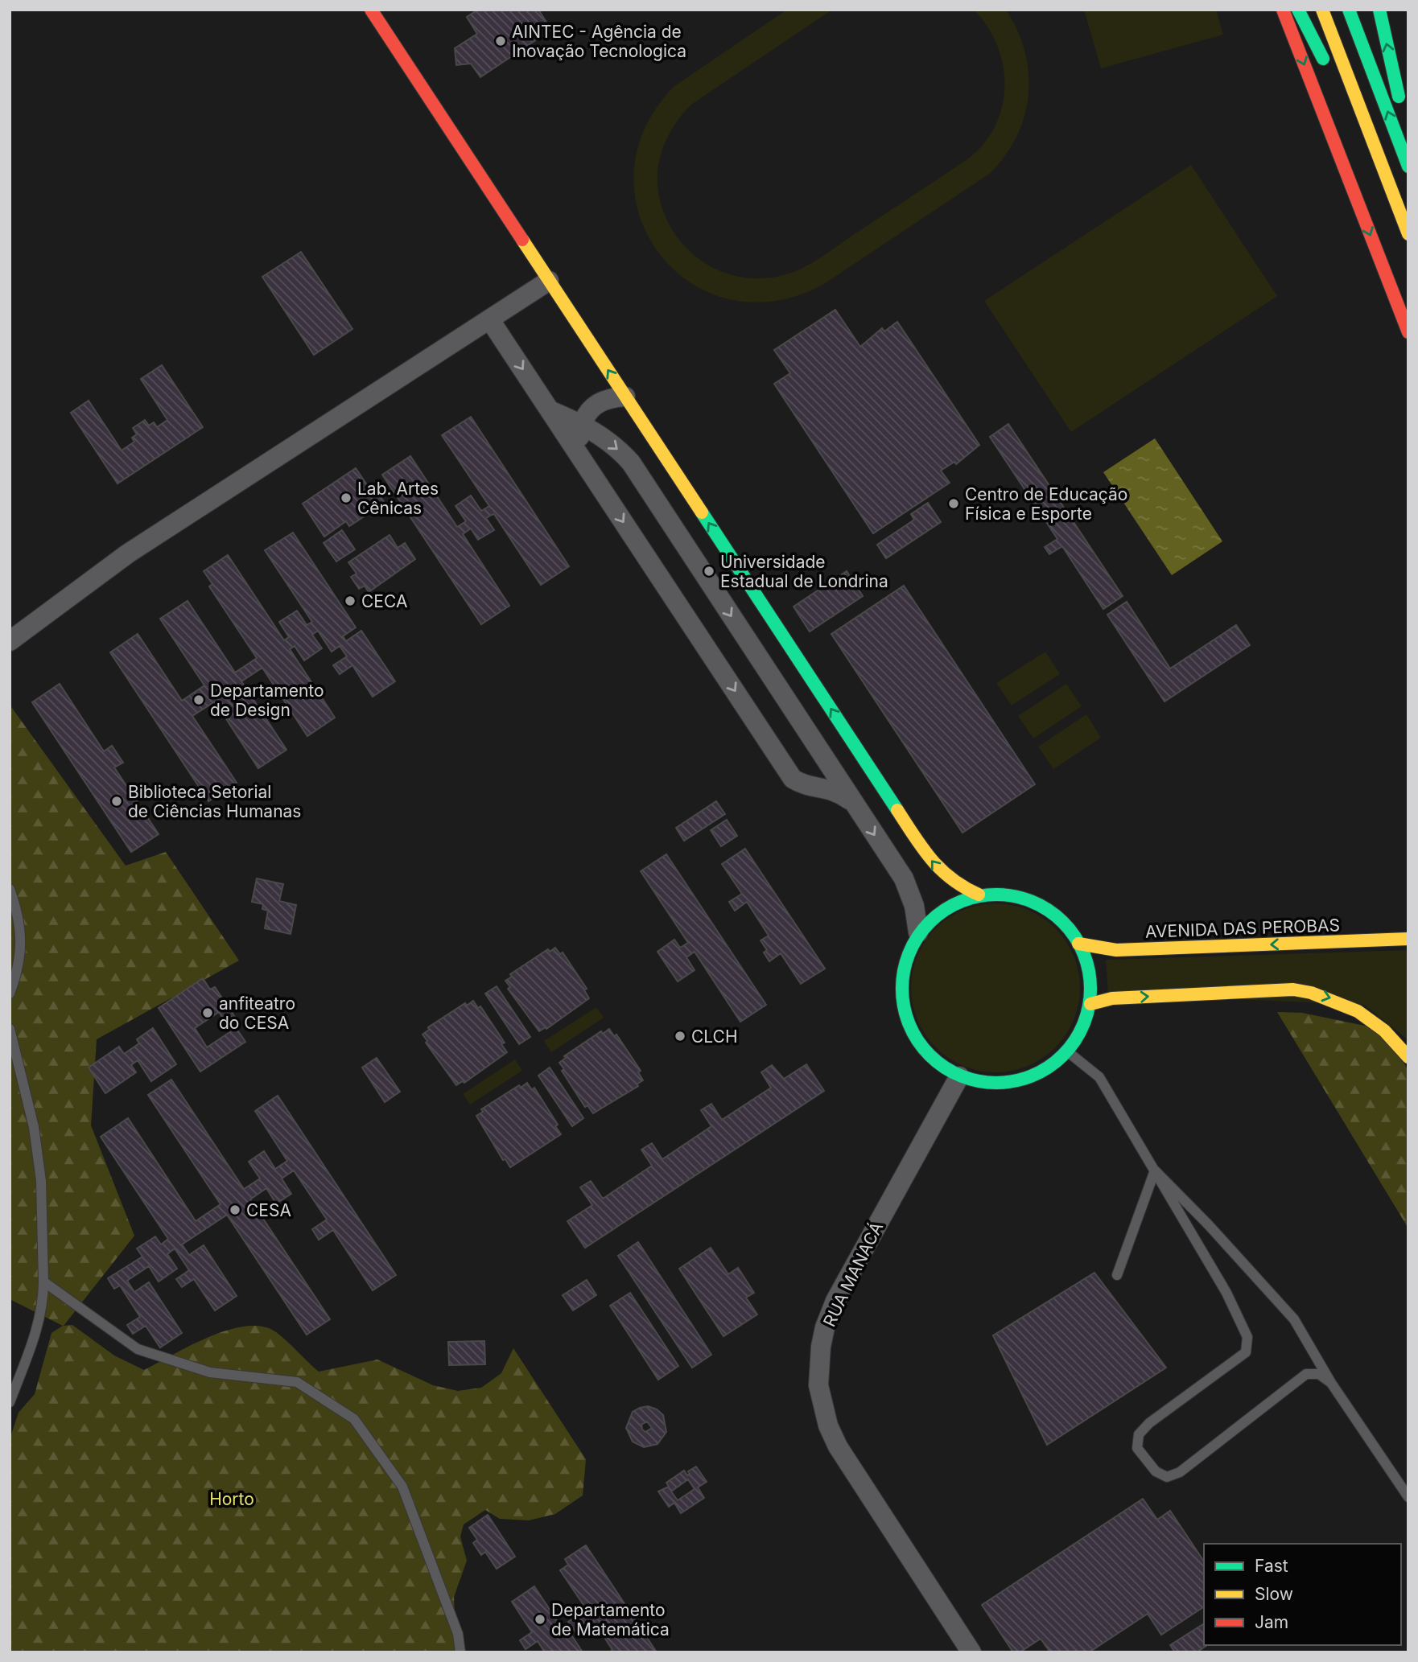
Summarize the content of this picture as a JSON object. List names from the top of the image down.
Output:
{
  "streets": {
    "main road": ["AVENIDA DAS PEROBAS"],
    "street": ["RUA MANACÁ"]
  },
  "crossings": [
    ["AVENIDA DAS PEROBAS", "RUA MANACÁ"]
  ],
  "parks": ["Horto"],
  "places": [
    "AINTEC - Agência de Inovação Tecnologica",
    "Lab. Artes Cênicas",
    "Centro de Educação Física e Esporte",
    "Universidade Estadual de Londrina",
    "CECA",
    "Departamento de Design",
    "Biblioteca Setorial de Ciências Humanas",
    "anfiteatro do CESA",
    "CLCH",
    "CESA",
    "Departamento de Matemática"
  ],
  "legend": ["Fast", "Slow", "Jam"]
}
